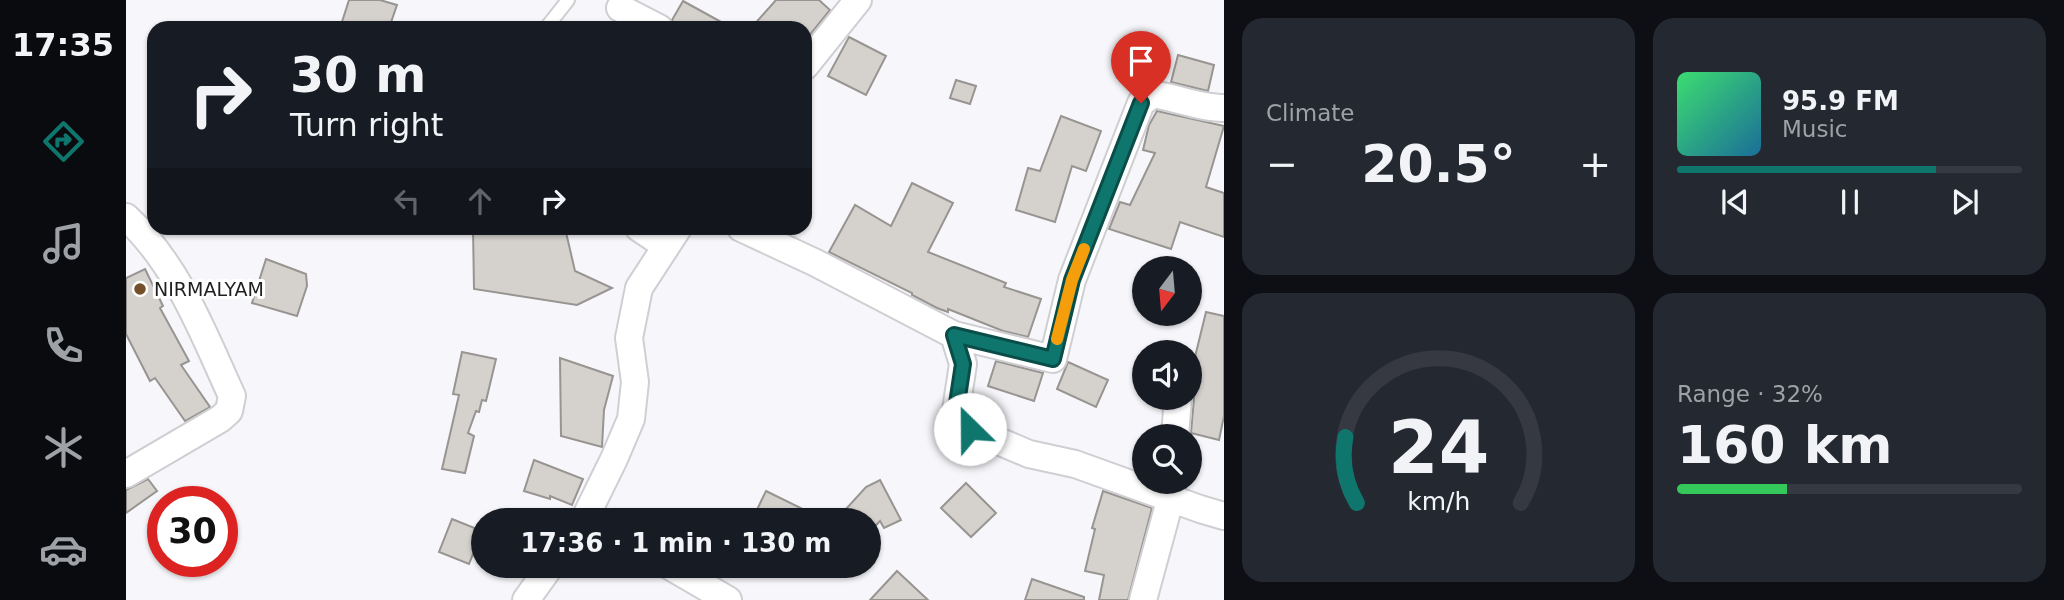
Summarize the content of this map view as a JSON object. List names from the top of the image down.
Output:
{
  "places": ["NIRMALYAM"],
  "north": "bottom",
  "page": {
    "tabs": "17:35",
    "tile": [
      "Climate",
      ["Range · 32%", "160 km"]
    ],
    "turn": ["30 m", "Turn right"],
    "song": ["95.9 FM", "Music"],
    "heat": ["−", "20.5°", "+"],
    "limit": "30",
    "trip": "17:36 · 1 min · 130 m",
    "gauge": ["24", "km/h"]
  }
}
